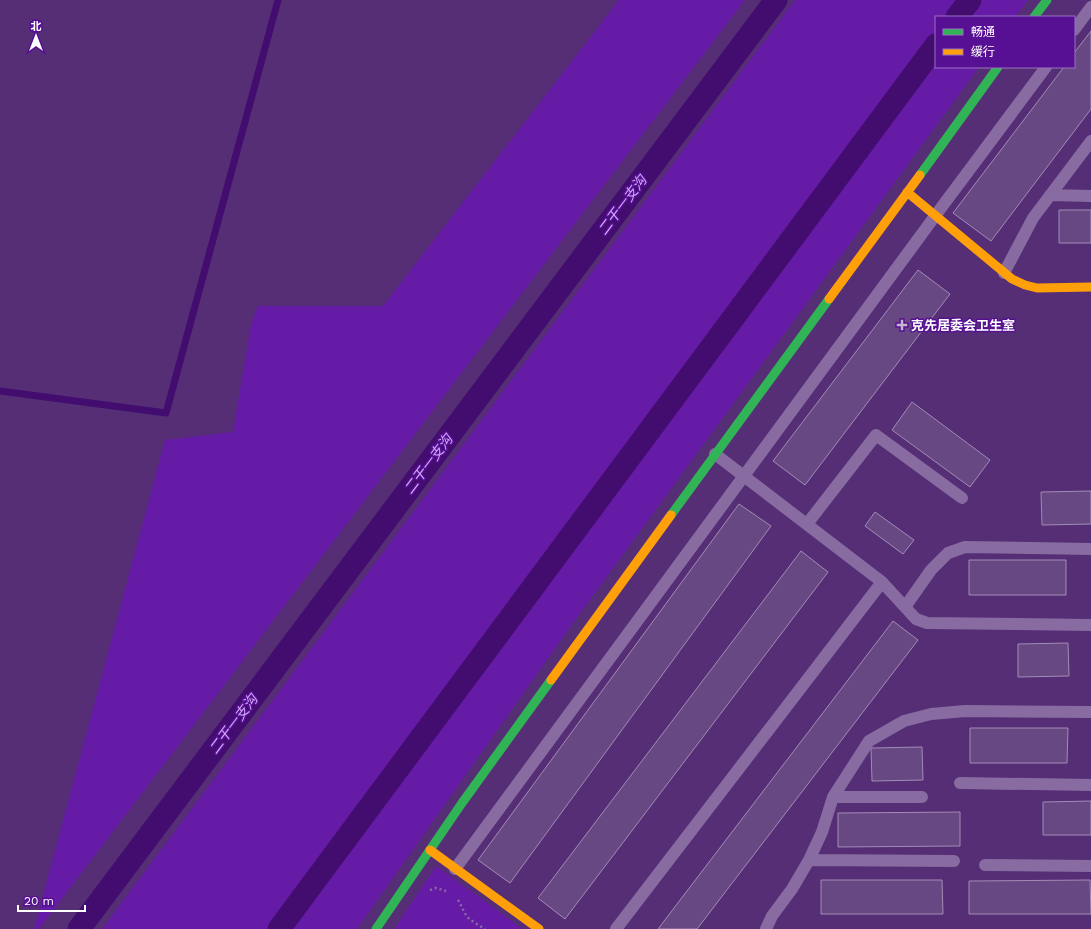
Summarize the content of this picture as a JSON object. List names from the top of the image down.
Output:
{
  "water": ["二干一支沟"],
  "places": {
    "health": ["克先居委会卫生室"]
  },
  "legend": ["畅通", "缓行"],
  "scale_bar": "20 m",
  "north": "top"
}
